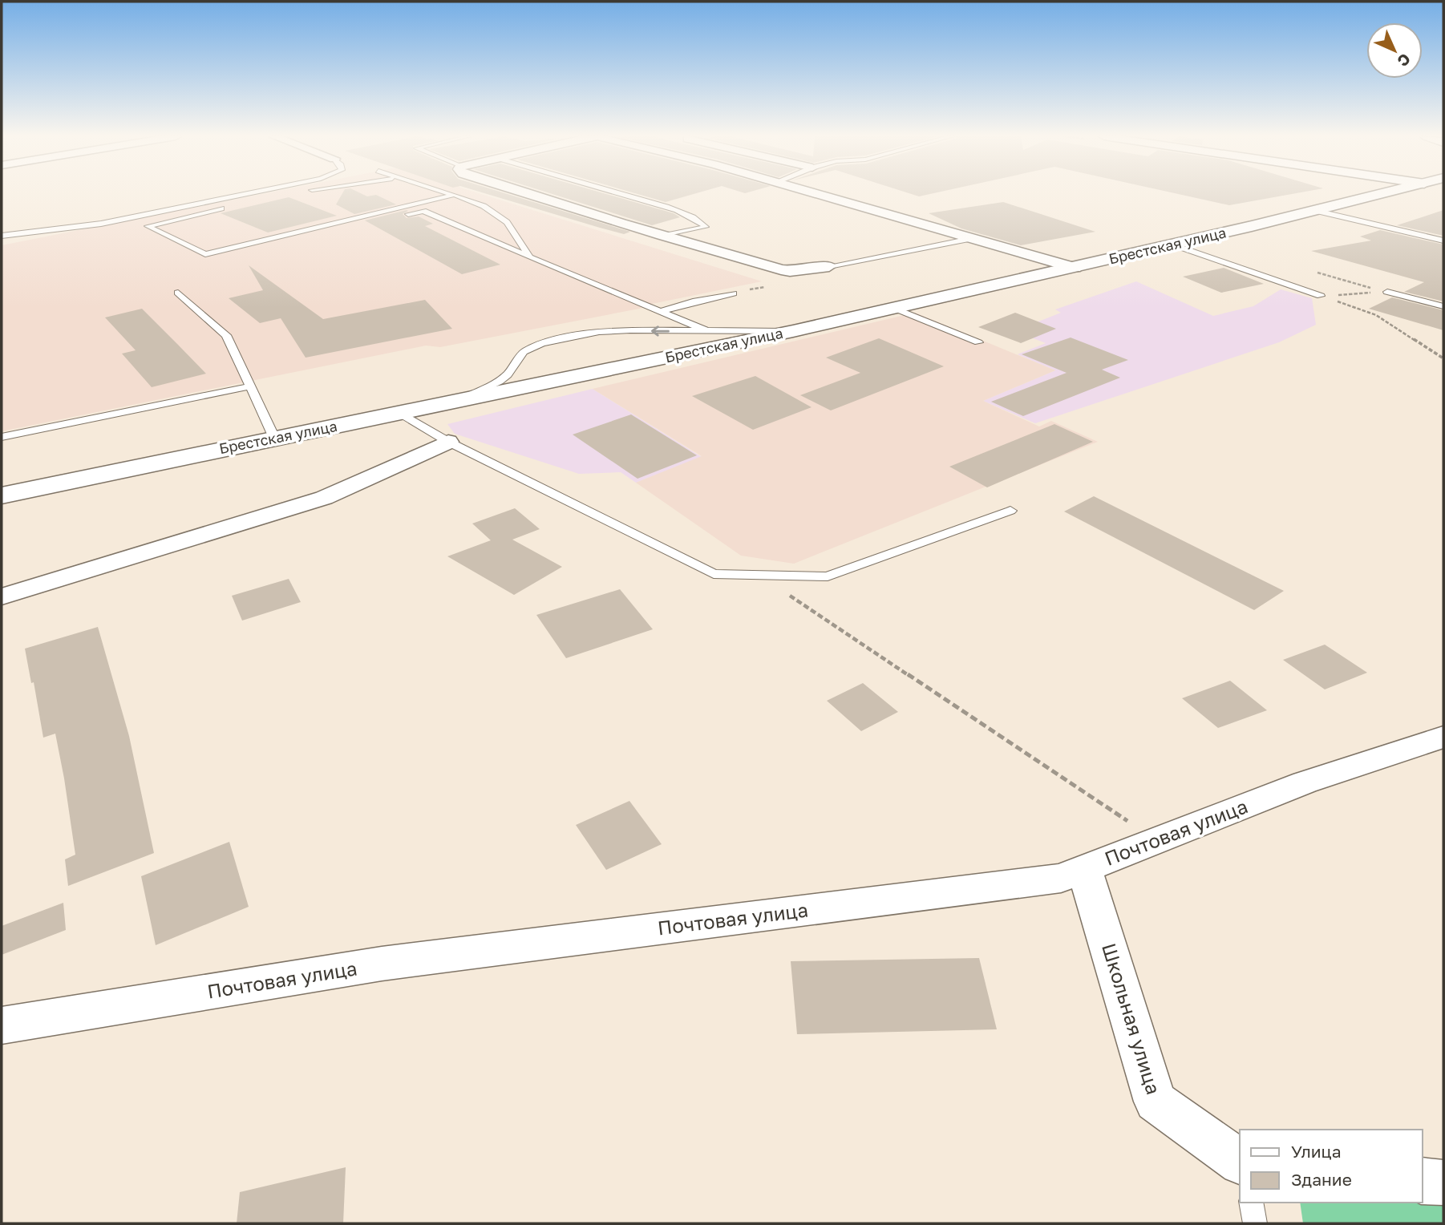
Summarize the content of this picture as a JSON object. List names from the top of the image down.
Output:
{
  "streets": {
    "main road": ["Брестская улица"],
    "street": ["Почтовая улица", "Школьная улица"]
  },
  "crossings": [
    ["Почтовая улица", "Школьная улица"]
  ],
  "legend": ["Улица", "Здание"],
  "north": "bottom right"
}
